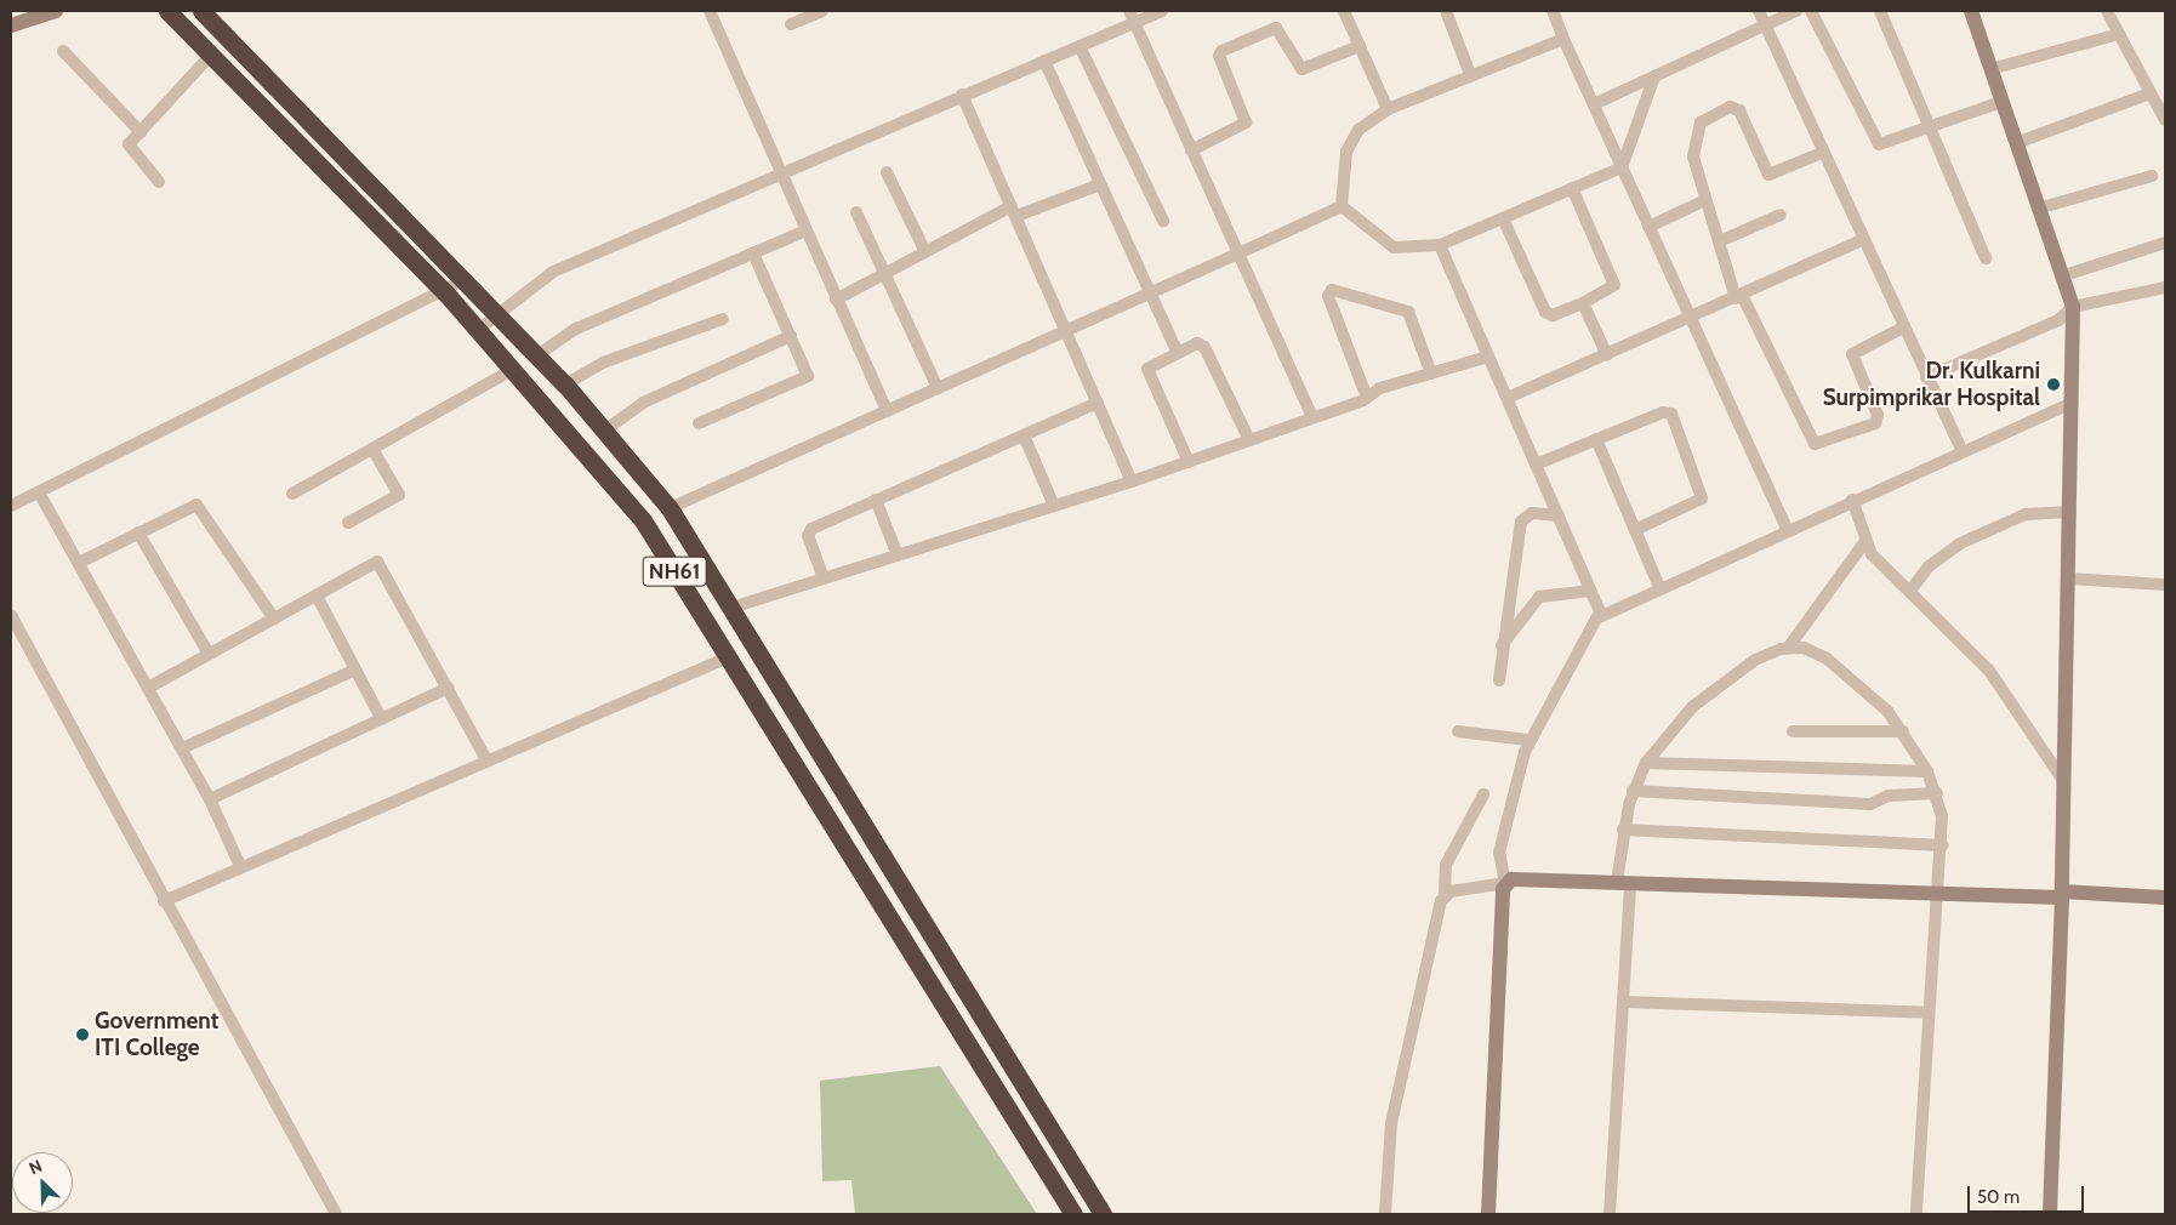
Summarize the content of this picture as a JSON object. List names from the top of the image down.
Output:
{
  "streets": {
    "highway": ["NH61"]
  },
  "places": ["Dr. Kulkarni Surpimprikar Hospital", "Government ITI College"],
  "scale_bar": "50 m",
  "north": "top left"
}
